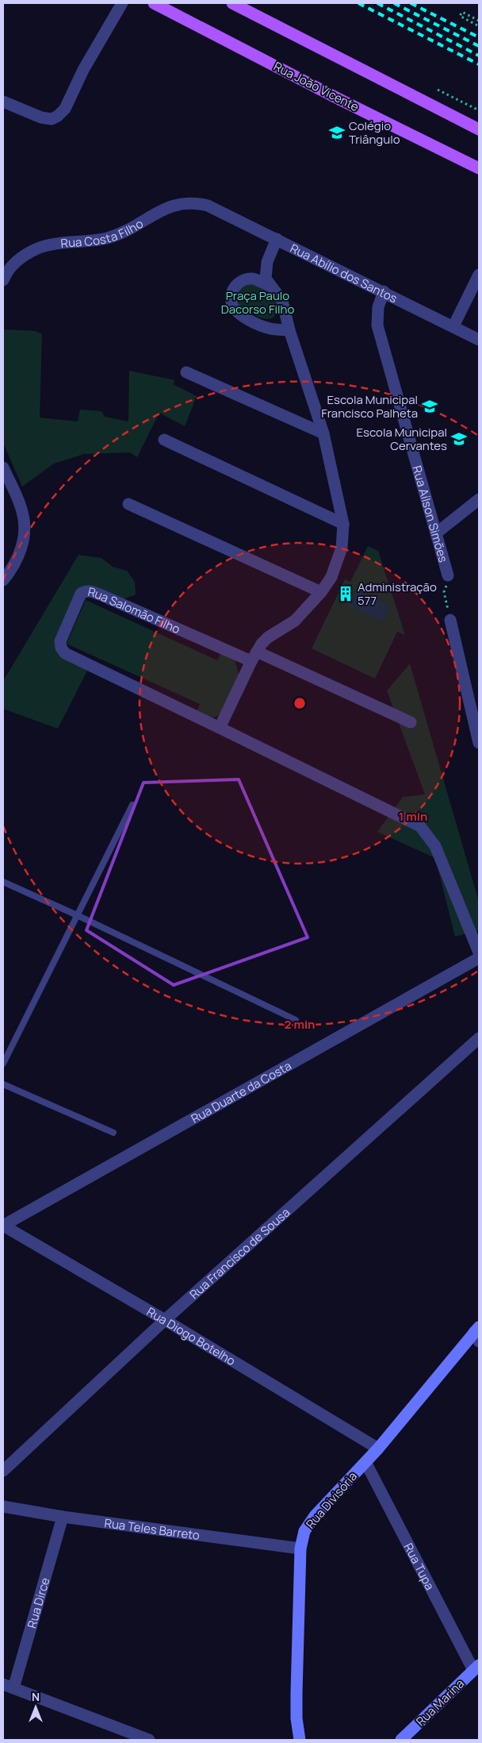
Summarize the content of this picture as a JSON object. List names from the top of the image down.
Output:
{
  "streets": {
    "main road": ["Rua João Vicente"],
    "street": [
      "Rua Costa Filho",
      "Rua Abílio dos Santos",
      "Rua Aílson Simões",
      "Rua Salomão Filho",
      "Rua Duarte da Costa",
      "Rua Francisco de Sousa",
      "Rua Diogo Botelho",
      "Rua Divisória",
      "Rua Teles Barreto",
      "Rua Tupa",
      "Rua Dirce",
      "Rua Marina"
    ]
  },
  "crossings": [
    ["Rua Costa Filho", "Rua Abílio dos Santos"],
    ["Rua Abílio dos Santos", "Rua Aílson Simões"],
    ["Rua Duarte da Costa", "Rua Diogo Botelho"],
    ["Rua Francisco de Sousa", "Rua Diogo Botelho"],
    ["Rua Diogo Botelho", "Rua Divisória"],
    ["Rua Divisória", "Rua Teles Barreto"],
    ["Rua Divisória", "Rua Tupa"],
    ["Rua Teles Barreto", "Rua Dirce"],
    ["Rua Tupa", "Rua Marina"]
  ],
  "parks": ["Praça Paulo Dacorso Filho"],
  "places": {
    "school or university": ["Colégio Triângulo", "Escola Municipal Francisco Palheta", "Escola Municipal Cervantes"],
    "building": ["Administração 577"]
  },
  "north": "top",
  "rings": ["1 min", "2 min"]
}
